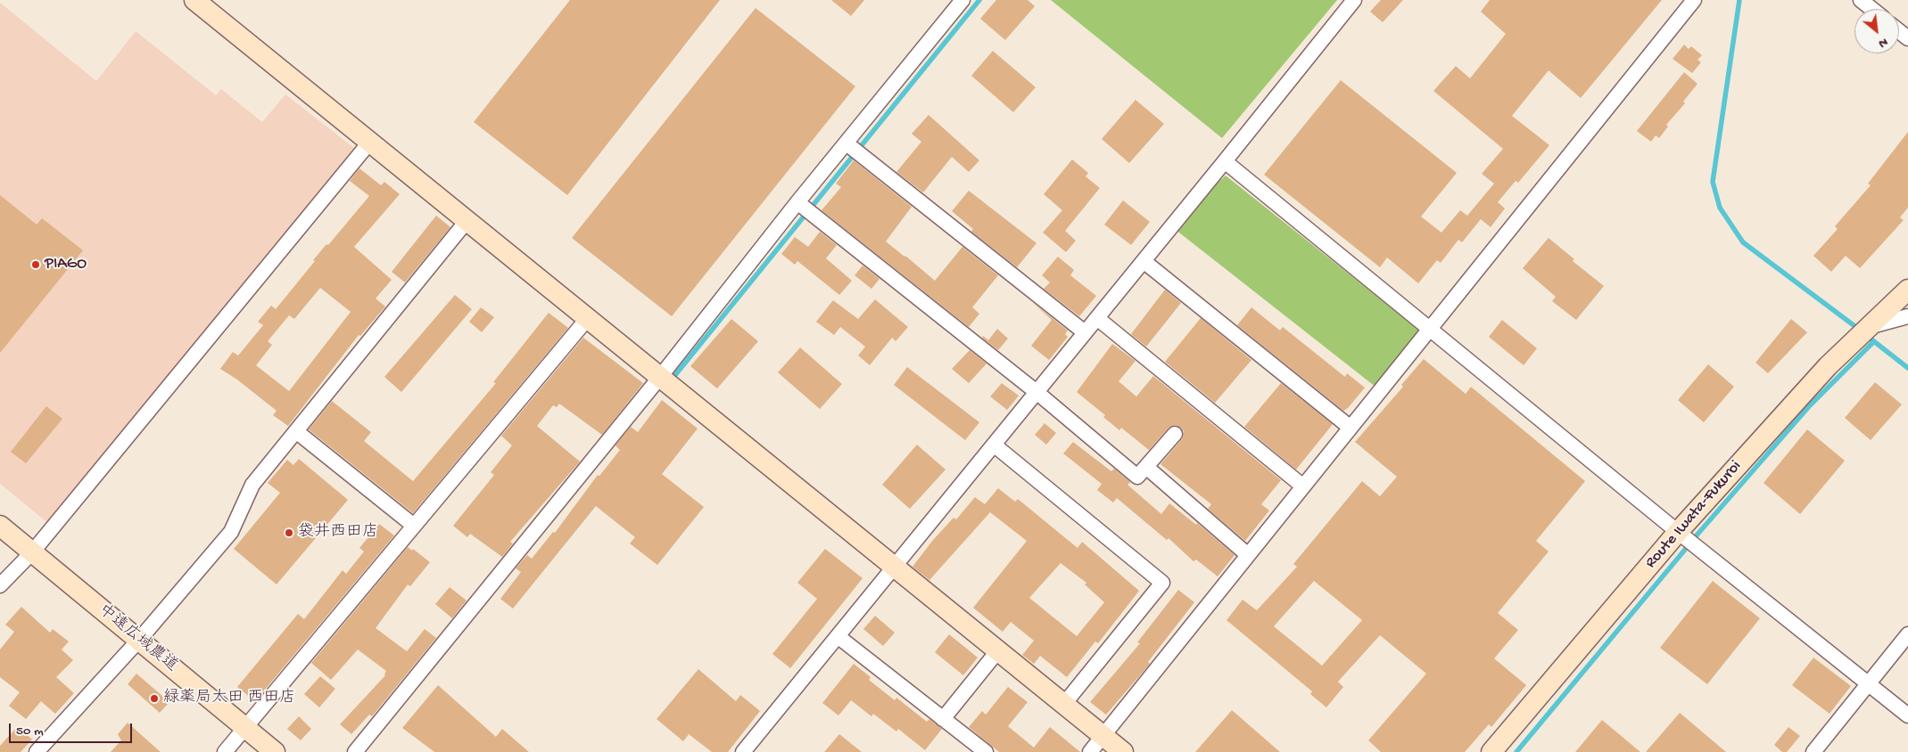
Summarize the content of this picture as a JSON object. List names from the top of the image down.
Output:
{
  "streets": {
    "street": ["Route Iwata-Fukuroi", "中遠広域農道"]
  },
  "places": ["PIAGO", "袋井西田店", "緑薬局太田 西田店"],
  "scale_bar": "50 m",
  "north": "bottom right"
}
